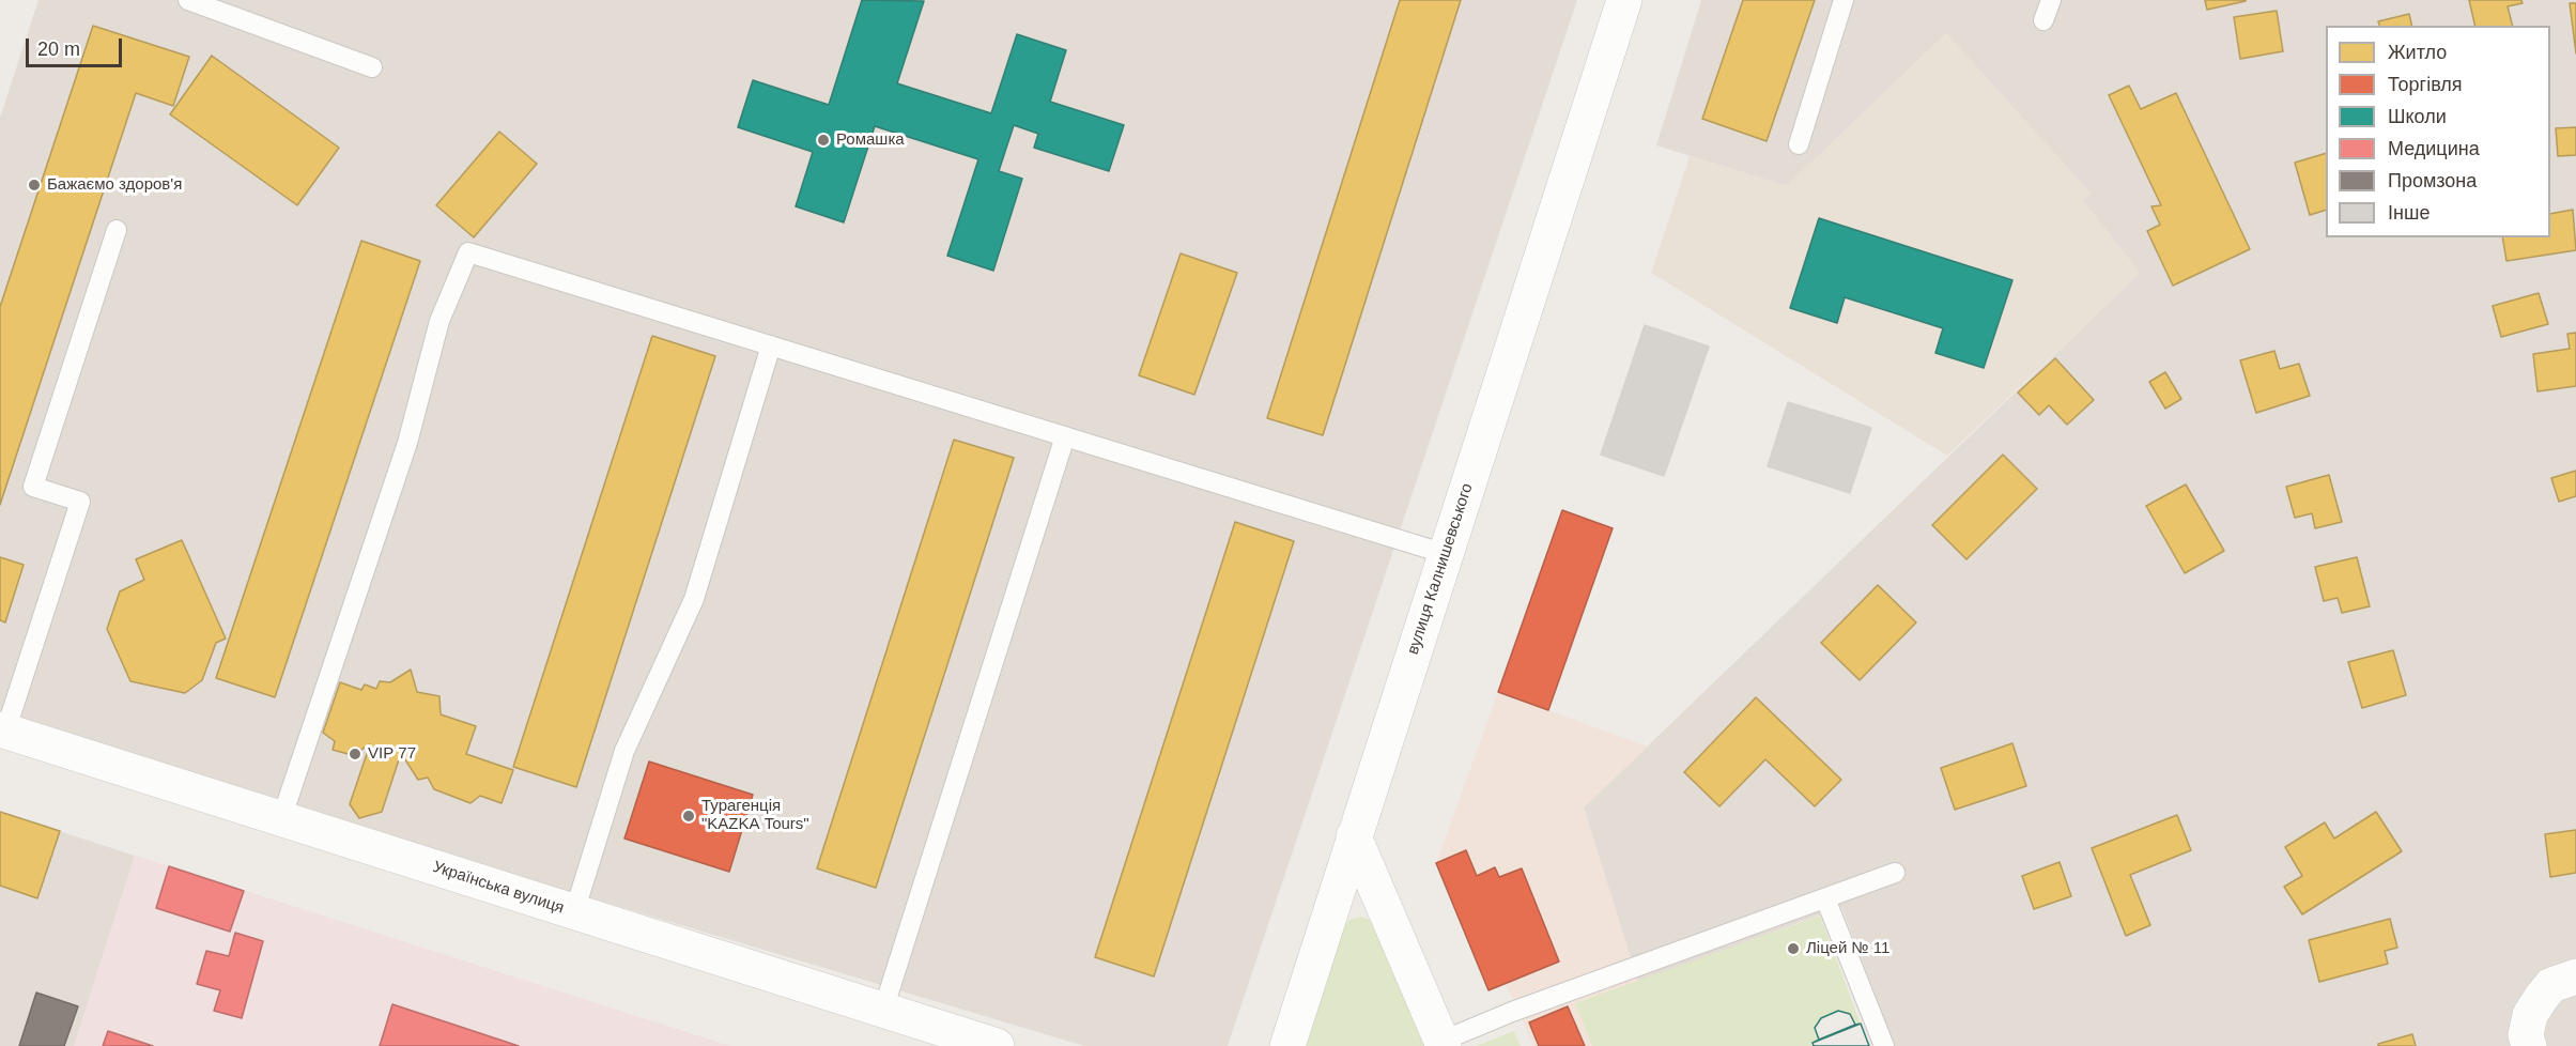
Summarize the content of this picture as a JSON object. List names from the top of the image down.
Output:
{
  "streets": {
    "street": ["вулиця Калнишевського", "Українська вулиця"]
  },
  "places": [
    "Ромашка",
    "Бажаємо здоров'я",
    "VIP 77",
    "Турагенція \"KAZKA Tours\"",
    "Ліцей № 11"
  ],
  "legend": [
    "Житло",
    "Торгівля",
    "Школи",
    "Медицина",
    "Промзона",
    "Інше"
  ],
  "scale_bar": "20 m"
}
